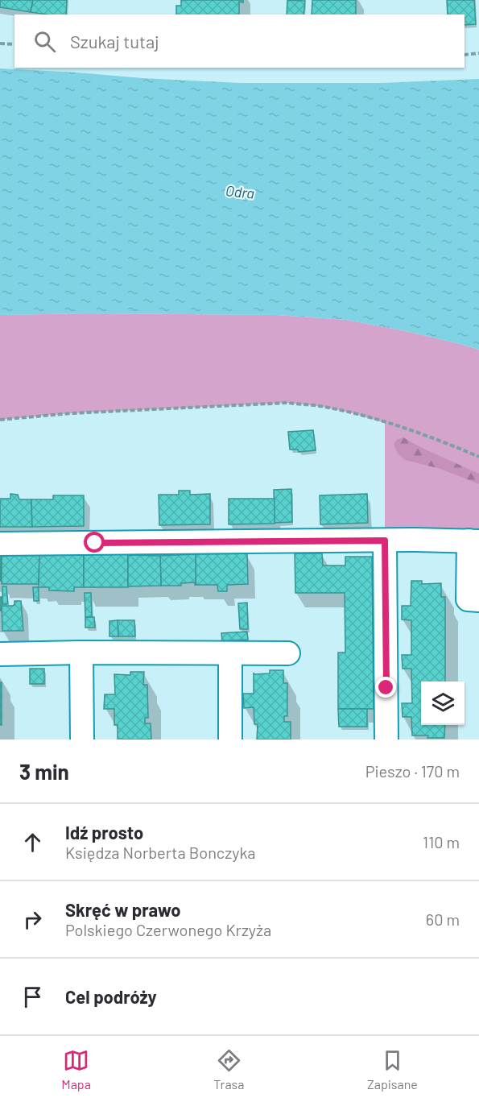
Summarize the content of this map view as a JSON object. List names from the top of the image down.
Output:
{
  "water": ["Odra"],
  "page": {
    "search": "Szukaj tutaj",
    "heading": ["3 min", "Pieszo · 170 m"],
    "list": [
      ["Idź prosto", "Księdza Norberta Bonczyka", "110 m"],
      ["Skręć w prawo", "Polskiego Czerwonego Krzyża", "60 m"],
      "Cel podróży"
    ],
    "nav": ["Mapa", "Trasa", "Zapisane"]
  }
}
